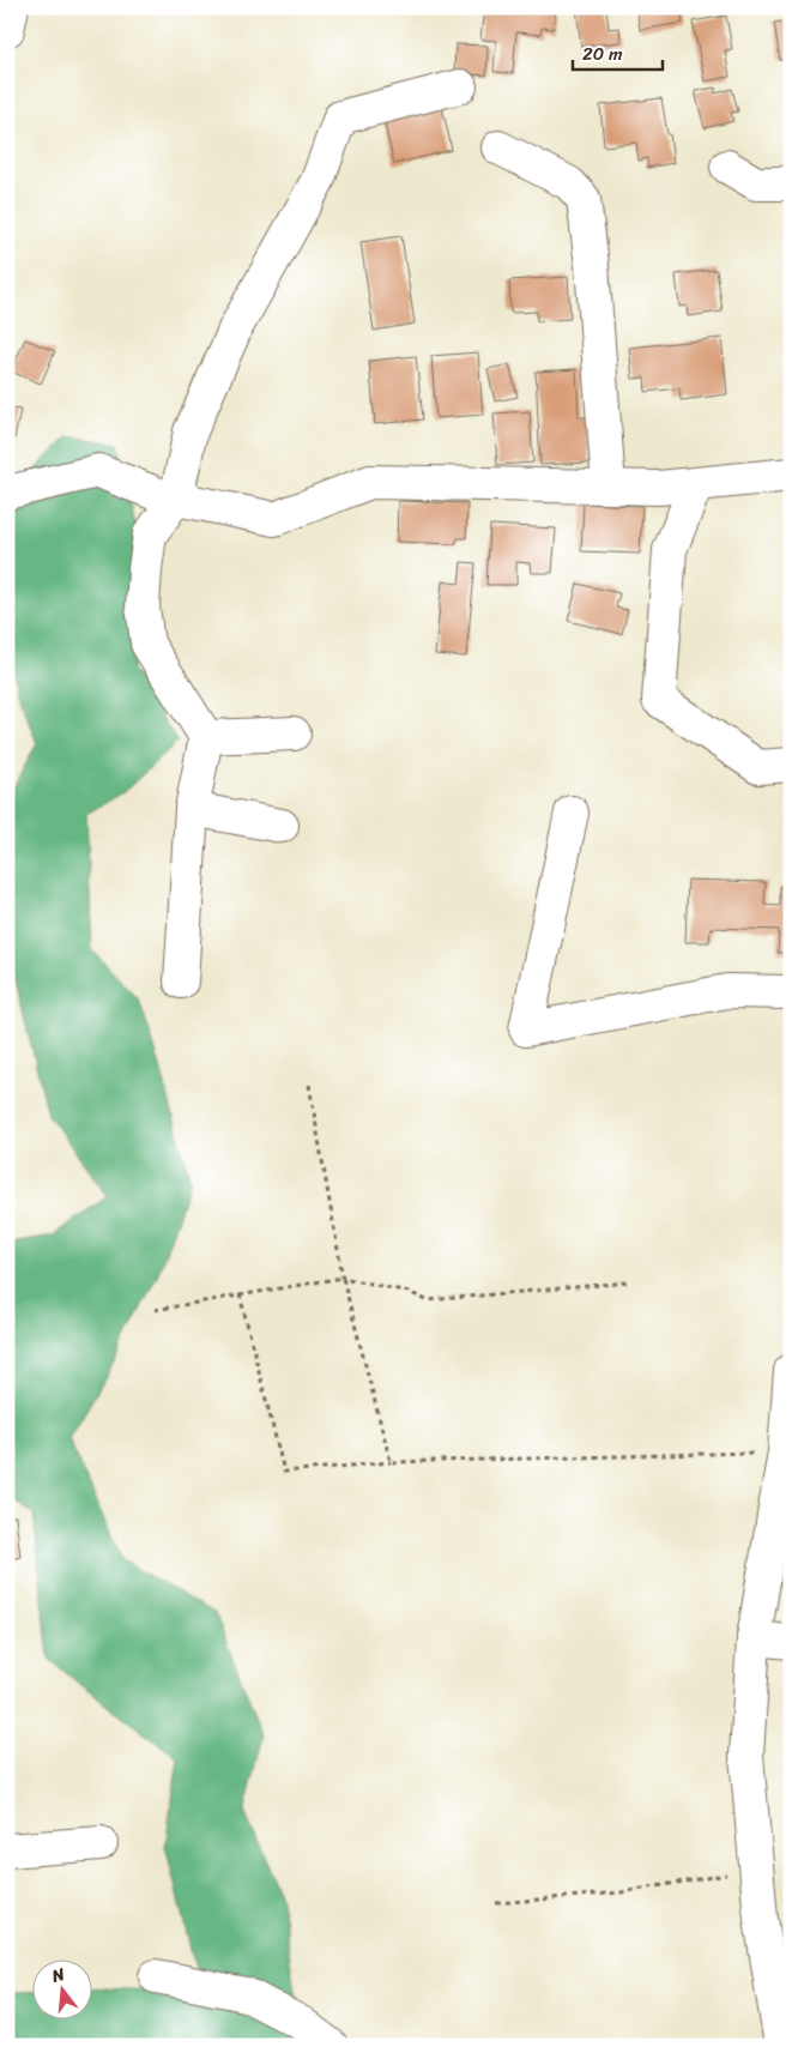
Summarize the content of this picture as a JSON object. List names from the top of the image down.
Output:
{
  "scale_bar": "20 m",
  "north": "top"
}
